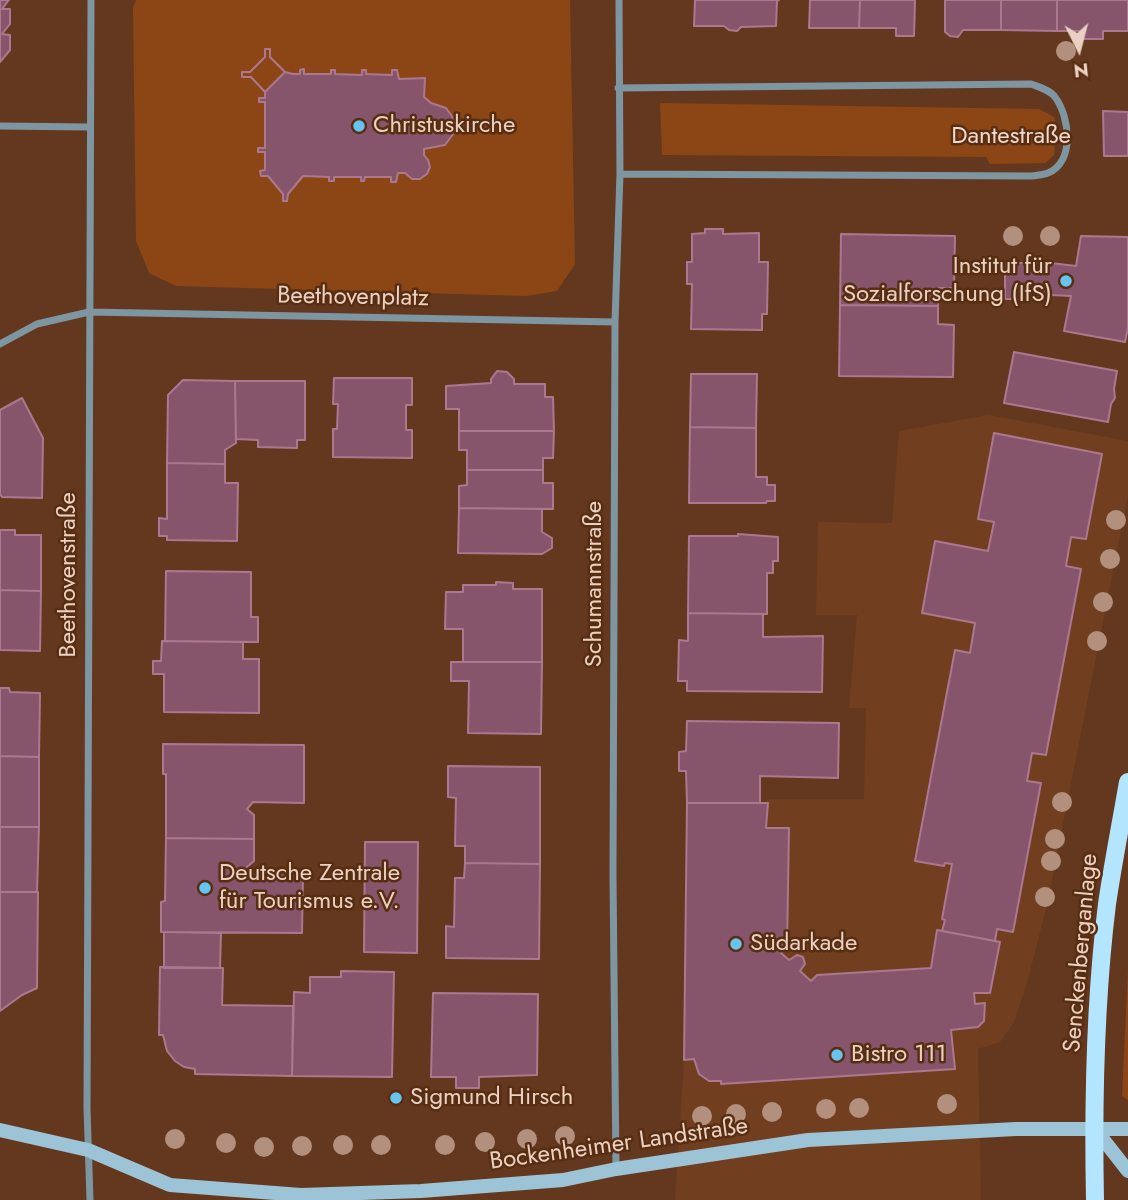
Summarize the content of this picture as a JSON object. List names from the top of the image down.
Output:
{
  "streets": {
    "main road": ["Senckenberganlage", "Bockenheimer Landstraße"],
    "street": ["Beethovenplatz", "Beethovenstraße", "Schumannstraße"]
  },
  "crossings": [
    ["Beethovenplatz", "Beethovenstraße"],
    ["Beethovenplatz", "Schumannstraße"],
    ["Beethovenstraße", "Bockenheimer Landstraße"],
    ["Schumannstraße", "Bockenheimer Landstraße"],
    ["Senckenberganlage", "Bockenheimer Landstraße"]
  ],
  "parks": ["Dantestraße"],
  "places": [
    "Christuskirche",
    "Institut für Sozialforschung (IfS)",
    "Deutsche Zentrale für Tourismus e.V.",
    "Südarkade",
    "Bistro 111",
    "Sigmund Hirsch"
  ],
  "north": "bottom"
}
